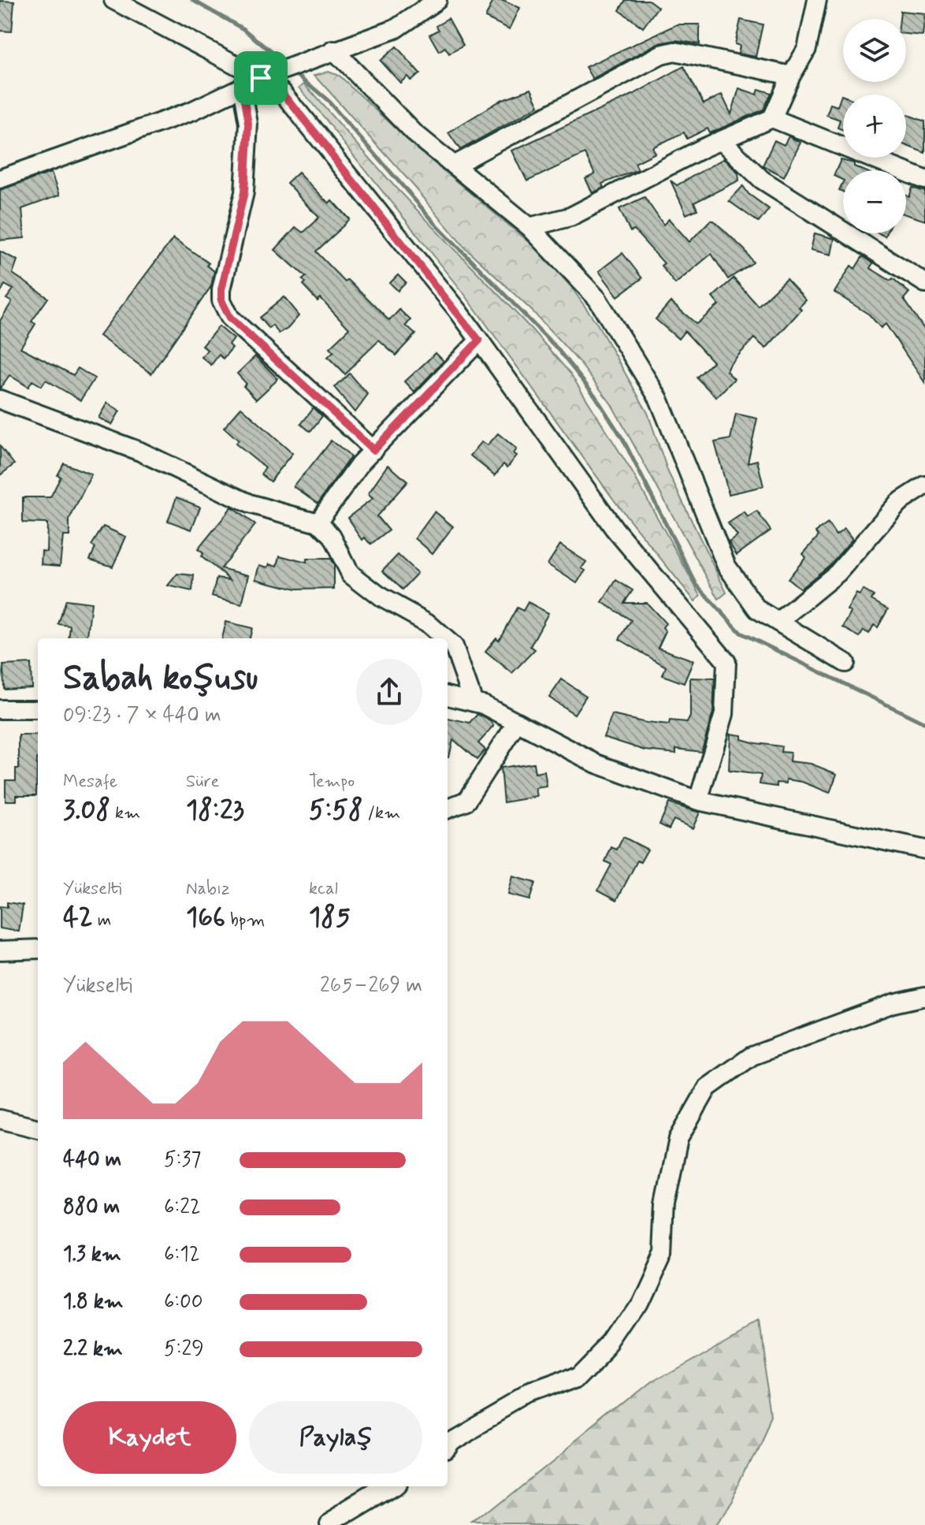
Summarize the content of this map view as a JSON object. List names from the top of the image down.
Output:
{
  "page": {
    "map_buttons": ["+", "−"],
    "heading": ["Sabah koşusu", "09:23 · 7 × 440 m"],
    "stats": [
      ["Mesafe", "3.08 km"],
      ["Süre", "18:23"],
      ["Tempo", "5:58 /km"],
      ["Yükselti", "42 m"],
      ["Nabız", "166 bpm"],
      ["kcal", "185"]
    ],
    "chart": ["Yükselti", "265–269 m"],
    "list": [
      {
        "name": "440 m",
        "note": "5:37"
      },
      {
        "name": "880 m",
        "note": "6:22"
      },
      {
        "name": "1.3 km",
        "note": "6:12"
      },
      {
        "name": "1.8 km",
        "note": "6:00"
      },
      {
        "name": "2.2 km",
        "note": "5:29"
      }
    ],
    "buttons": ["Kaydet", "Paylaş"]
  }
}
